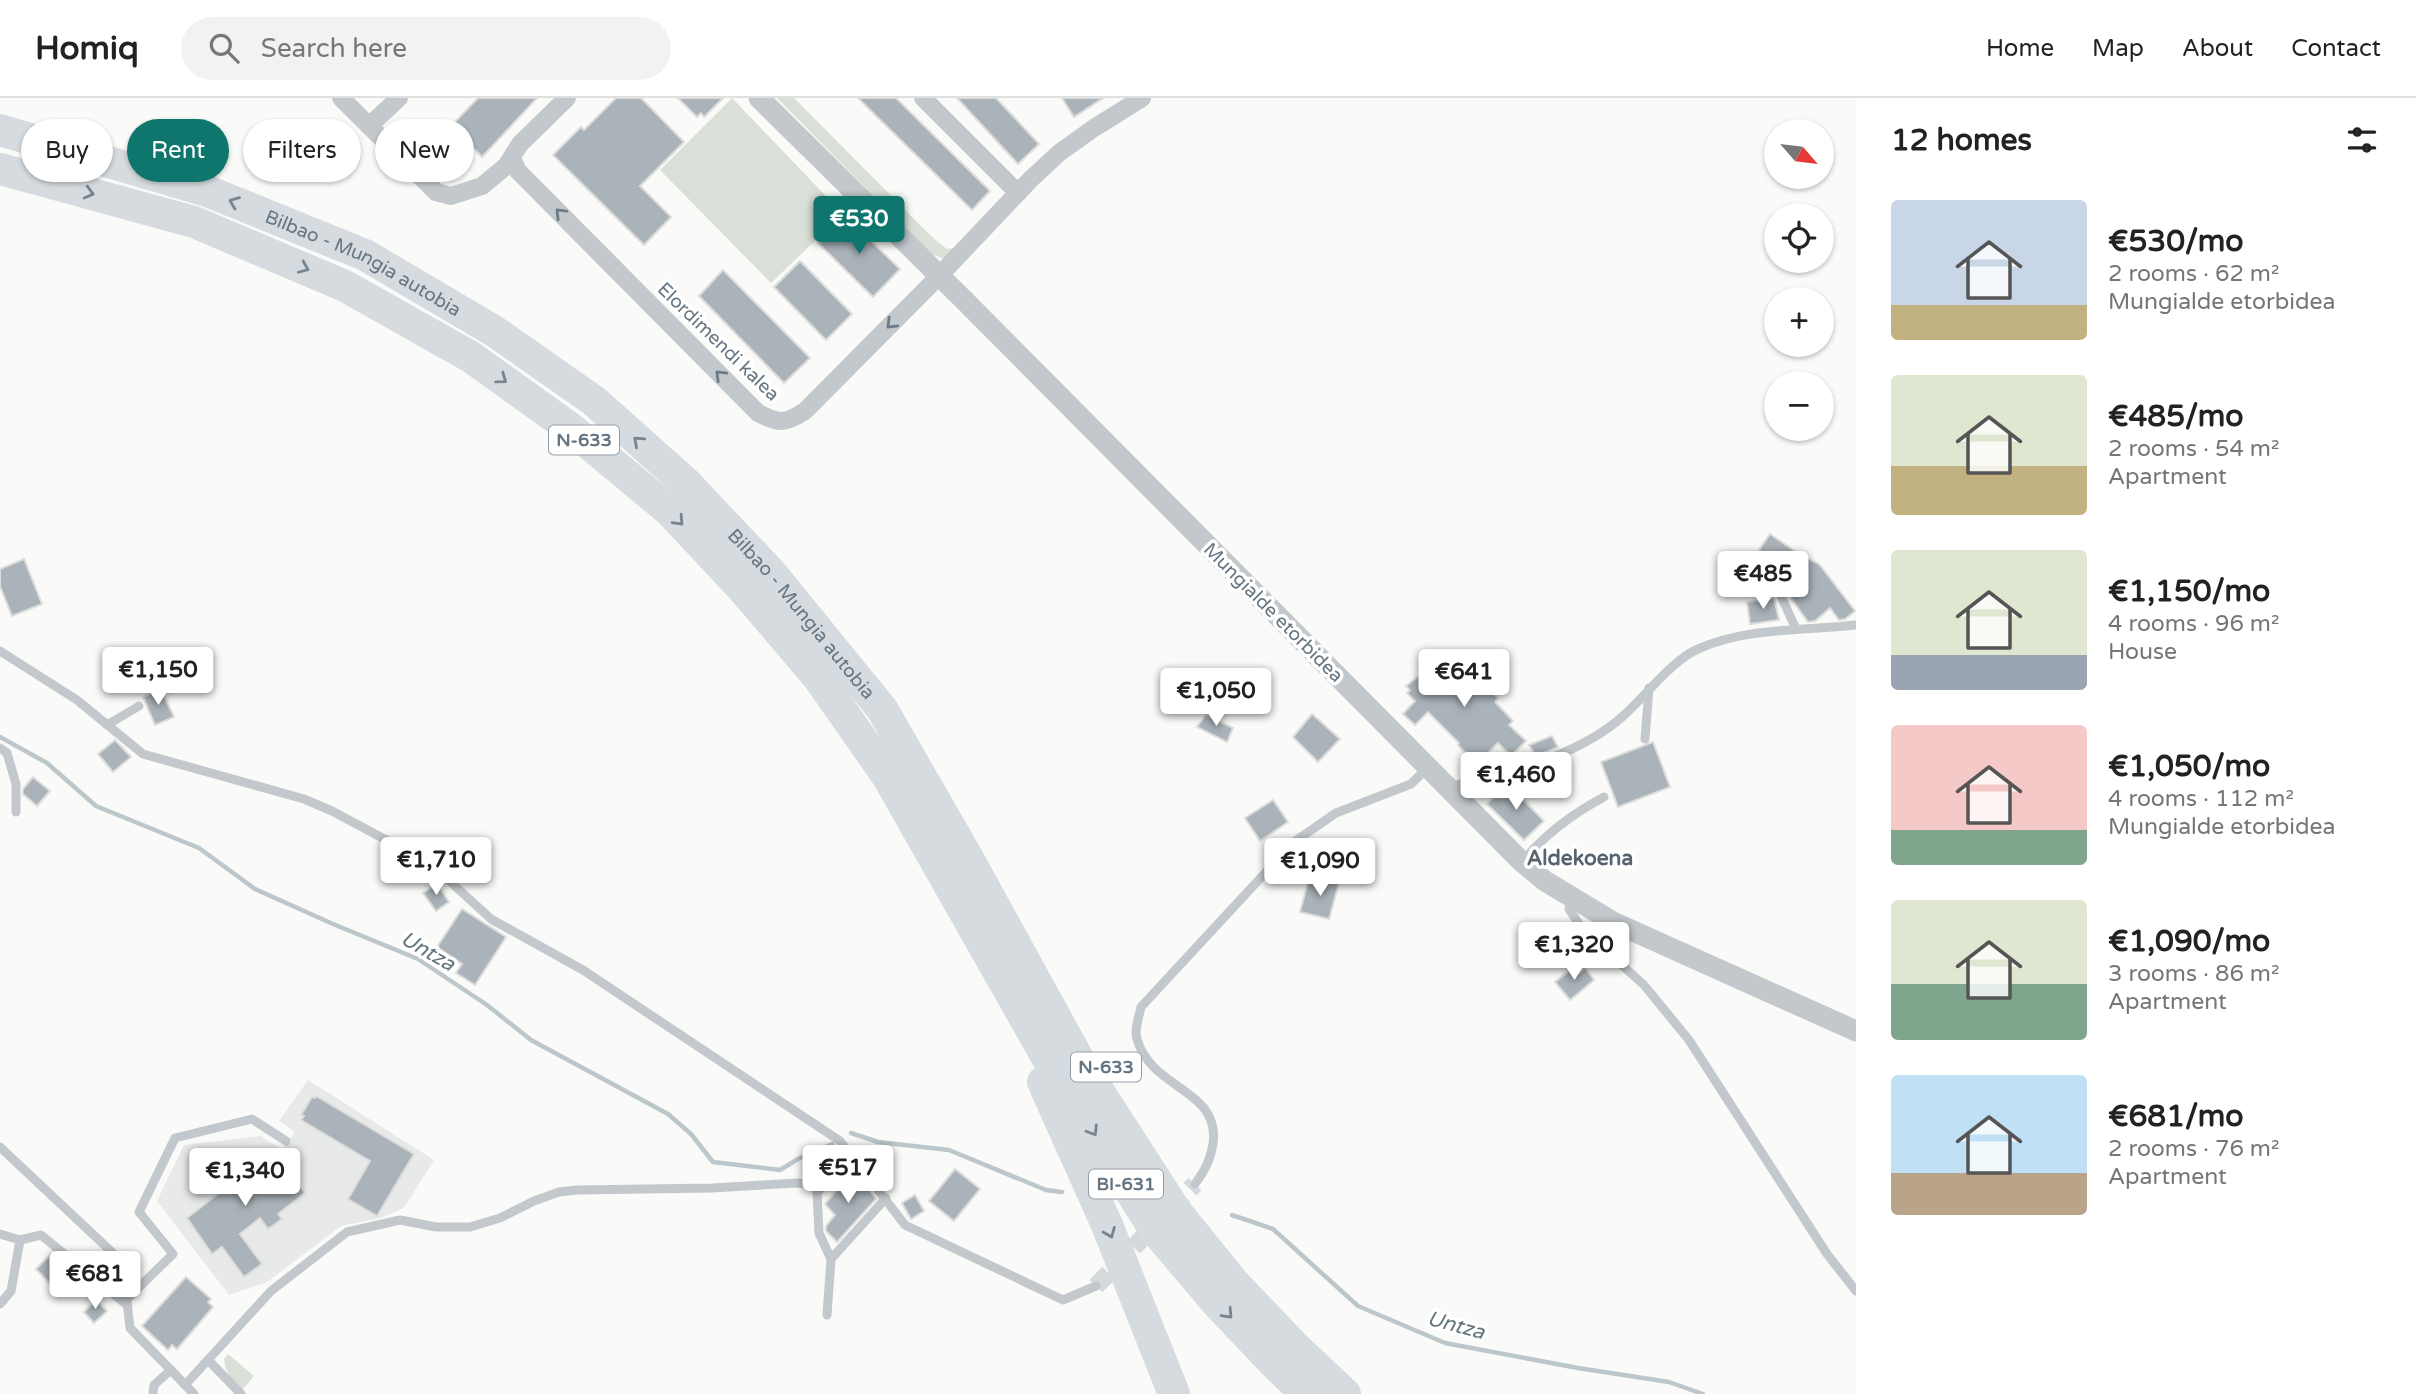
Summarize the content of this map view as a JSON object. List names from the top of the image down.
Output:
{
  "streets": {
    "highway": ["Bilbao - Mungia autobia", "N-633", "BI-631"],
    "street": ["Elordimendi kalea", "Mungialde etorbidea"]
  },
  "crossings": [
    ["Bilbao - Mungia autobia", "N-633"],
    ["Elordimendi kalea", "Mungialde etorbidea"]
  ],
  "districts": ["Aldekoena"],
  "water": ["Untza"],
  "north": "bottom right",
  "page": {
    "header": "Homiq",
    "search": "Search here",
    "nav": [
      "Home",
      "Map",
      "About",
      "Contact"
    ],
    "heading": "12 homes",
    "map_buttons": ["+", "−"],
    "chip": [
      "Buy",
      "Rent",
      "Filters",
      "New"
    ],
    "list": [
      {
        "name": "€530/mo",
        "note": "2 rooms · 62 m² · Mungialde etorbidea"
      },
      {
        "name": "€485/mo",
        "note": "2 rooms · 54 m² · Apartment"
      },
      {
        "name": "€1,150/mo",
        "note": "4 rooms · 96 m² · House"
      },
      {
        "name": "€1,050/mo",
        "note": "4 rooms · 112 m² · Mungialde etorbidea"
      },
      {
        "name": "€1,090/mo",
        "note": "3 rooms · 86 m² · Apartment"
      },
      {
        "name": "€681/mo",
        "note": "2 rooms · 76 m² · Apartment"
      }
    ],
    "price": [
      "€530",
      "€485",
      "€1,150",
      "€641",
      "€1,050",
      "€1,460",
      "€1,710",
      "€1,090",
      "€1,320",
      "€517",
      "€1,340",
      "€681"
    ]
  }
}
